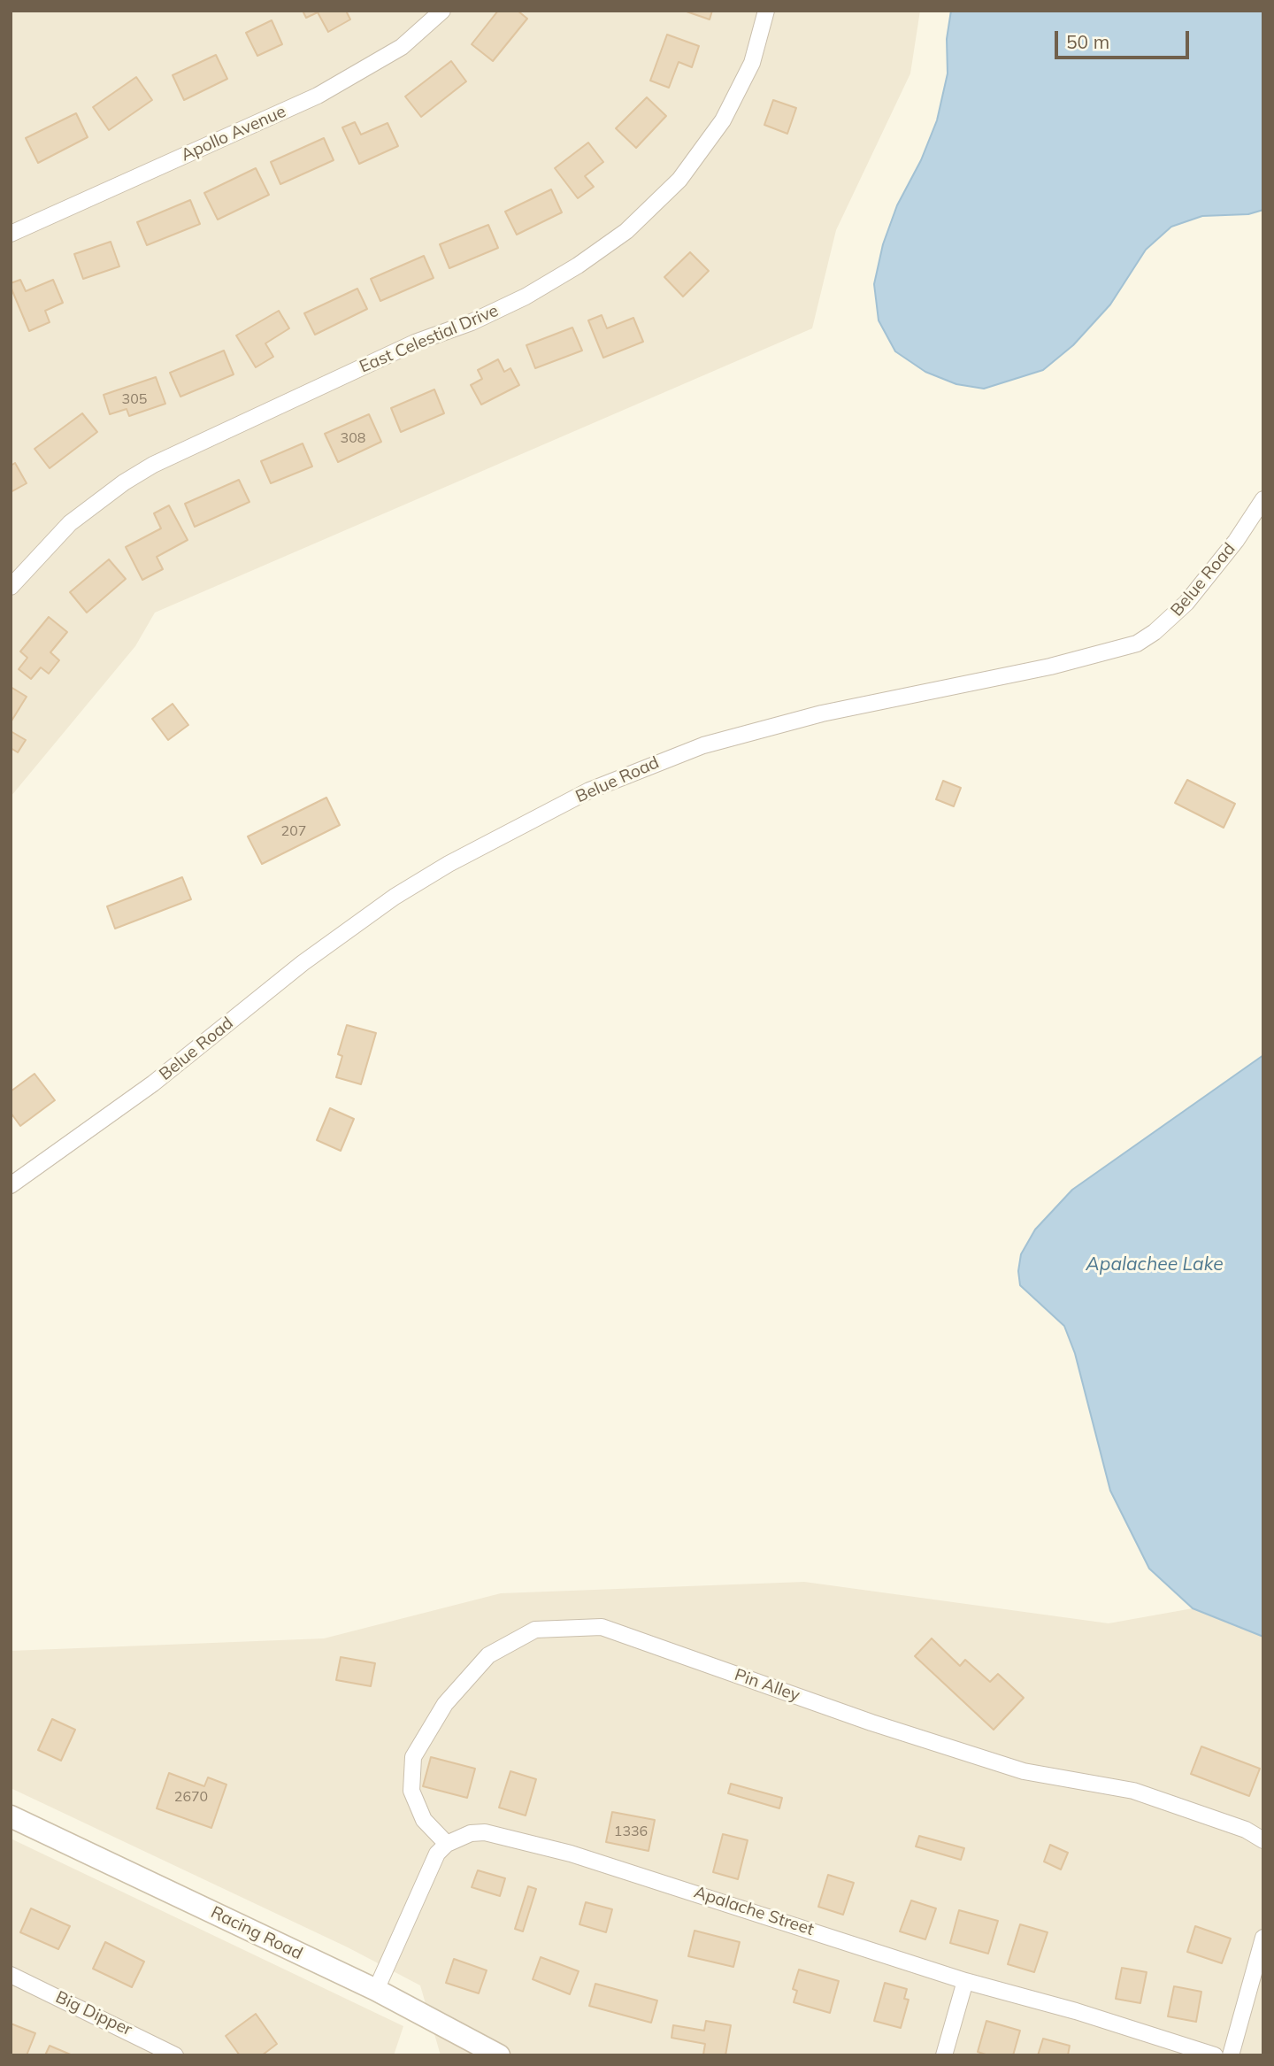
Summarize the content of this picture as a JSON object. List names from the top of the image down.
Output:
{
  "streets": {
    "street": [
      "Apollo Avenue",
      "East Celestial Drive",
      "Belue Road",
      "Pin Alley",
      "Apalache Street",
      "Racing Road",
      "Big Dipper"
    ]
  },
  "crossings": [
    ["Pin Alley", "Apalache Street"]
  ],
  "water": ["Apalachee Lake"],
  "house_numbers": [
    "305",
    "308",
    "207",
    "2670",
    "1336"
  ],
  "scale_bar": "50 m"
}
